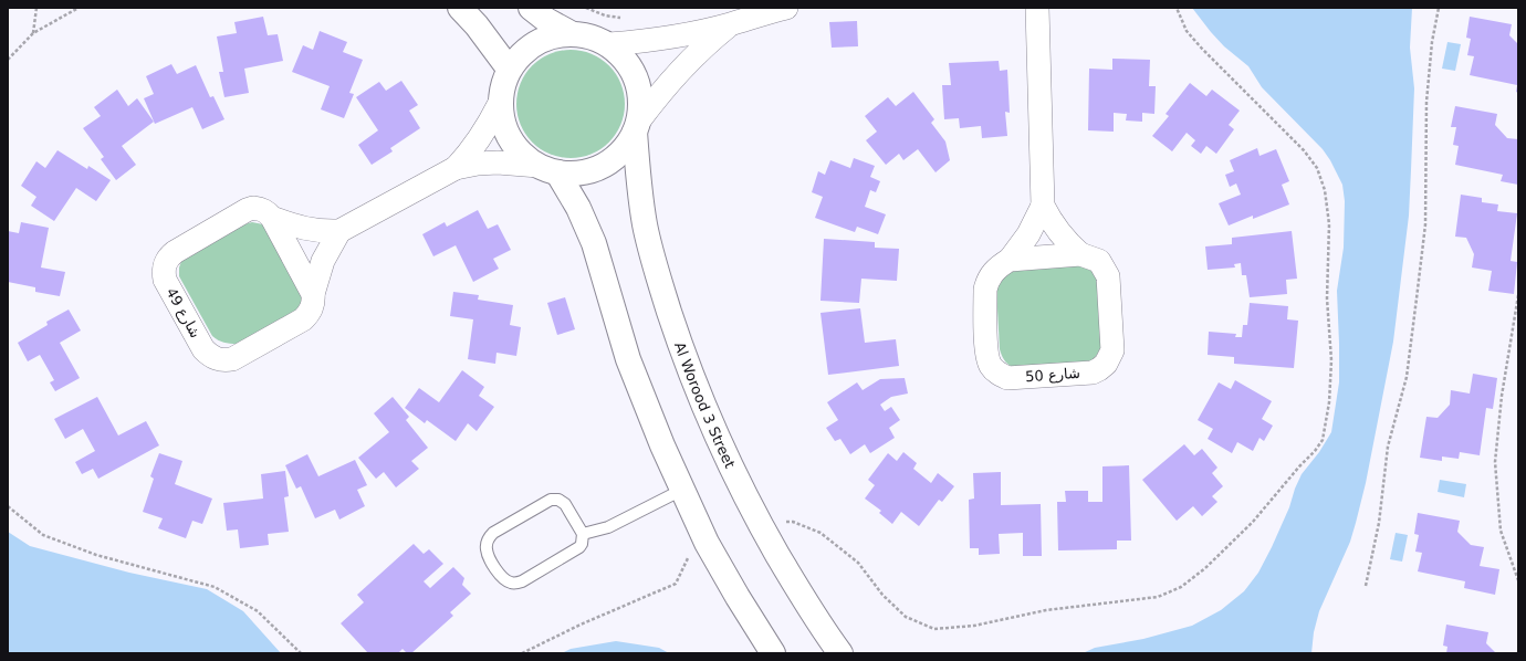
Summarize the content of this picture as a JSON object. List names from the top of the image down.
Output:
{
  "streets": {
    "street": ["شارع 49", "شارع 50", "Al Worood 3 Street"]
  },
  "crossings": [
    ["شارع 49", "Al Worood 3 Street"]
  ]
}
